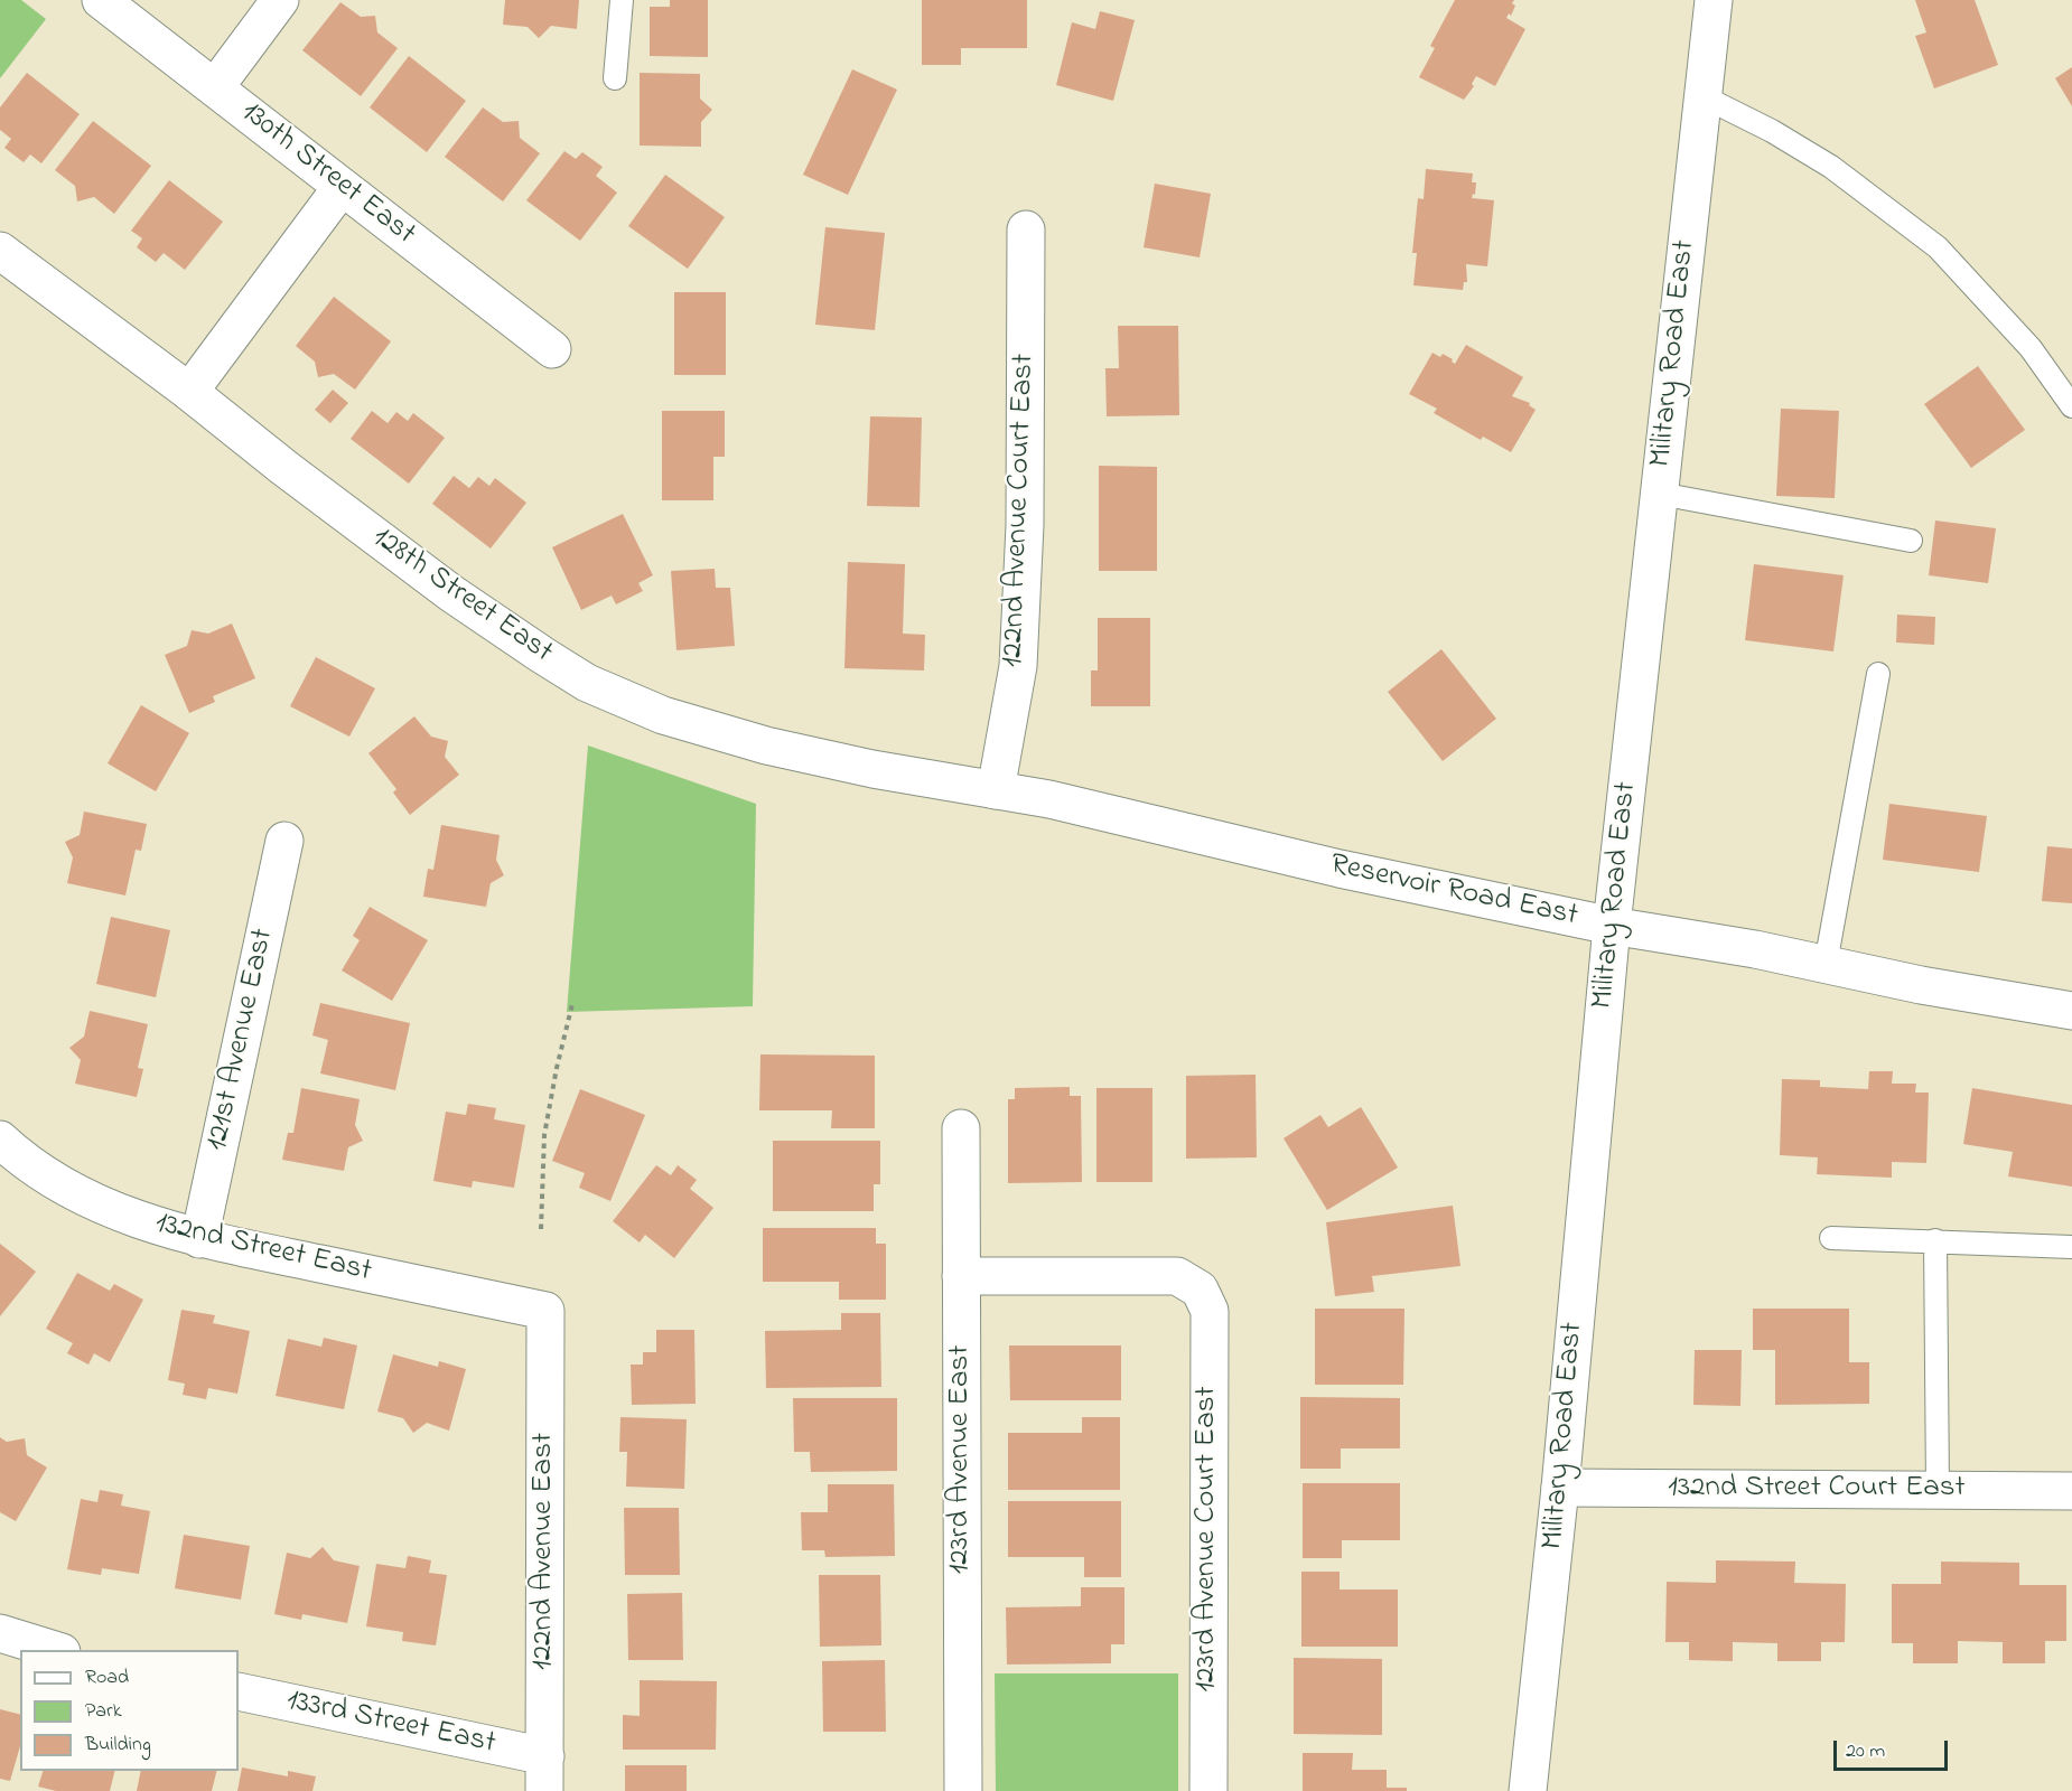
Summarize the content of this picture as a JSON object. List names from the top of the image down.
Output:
{
  "streets": {
    "street": [
      "130th Street East",
      "Military Road East",
      "122nd Avenue Court East",
      "128th Street East",
      "Reservoir Road East",
      "121st Avenue East",
      "132nd Street East",
      "123rd Avenue East",
      "132nd Street Court East",
      "123rd Avenue Court East",
      "122nd Avenue East",
      "133rd Street East"
    ]
  },
  "crossings": [
    ["Military Road East", "Reservoir Road East"],
    ["Military Road East", "132nd Street Court East"],
    ["122nd Avenue Court East", "128th Street East"],
    ["122nd Avenue Court East", "Reservoir Road East"],
    ["128th Street East", "Reservoir Road East"],
    ["121st Avenue East", "132nd Street East"],
    ["132nd Street East", "122nd Avenue East"],
    ["123rd Avenue East", "123rd Avenue Court East"],
    ["122nd Avenue East", "133rd Street East"]
  ],
  "legend": ["Road", "Park", "Building"],
  "scale_bar": "20 m"
}
